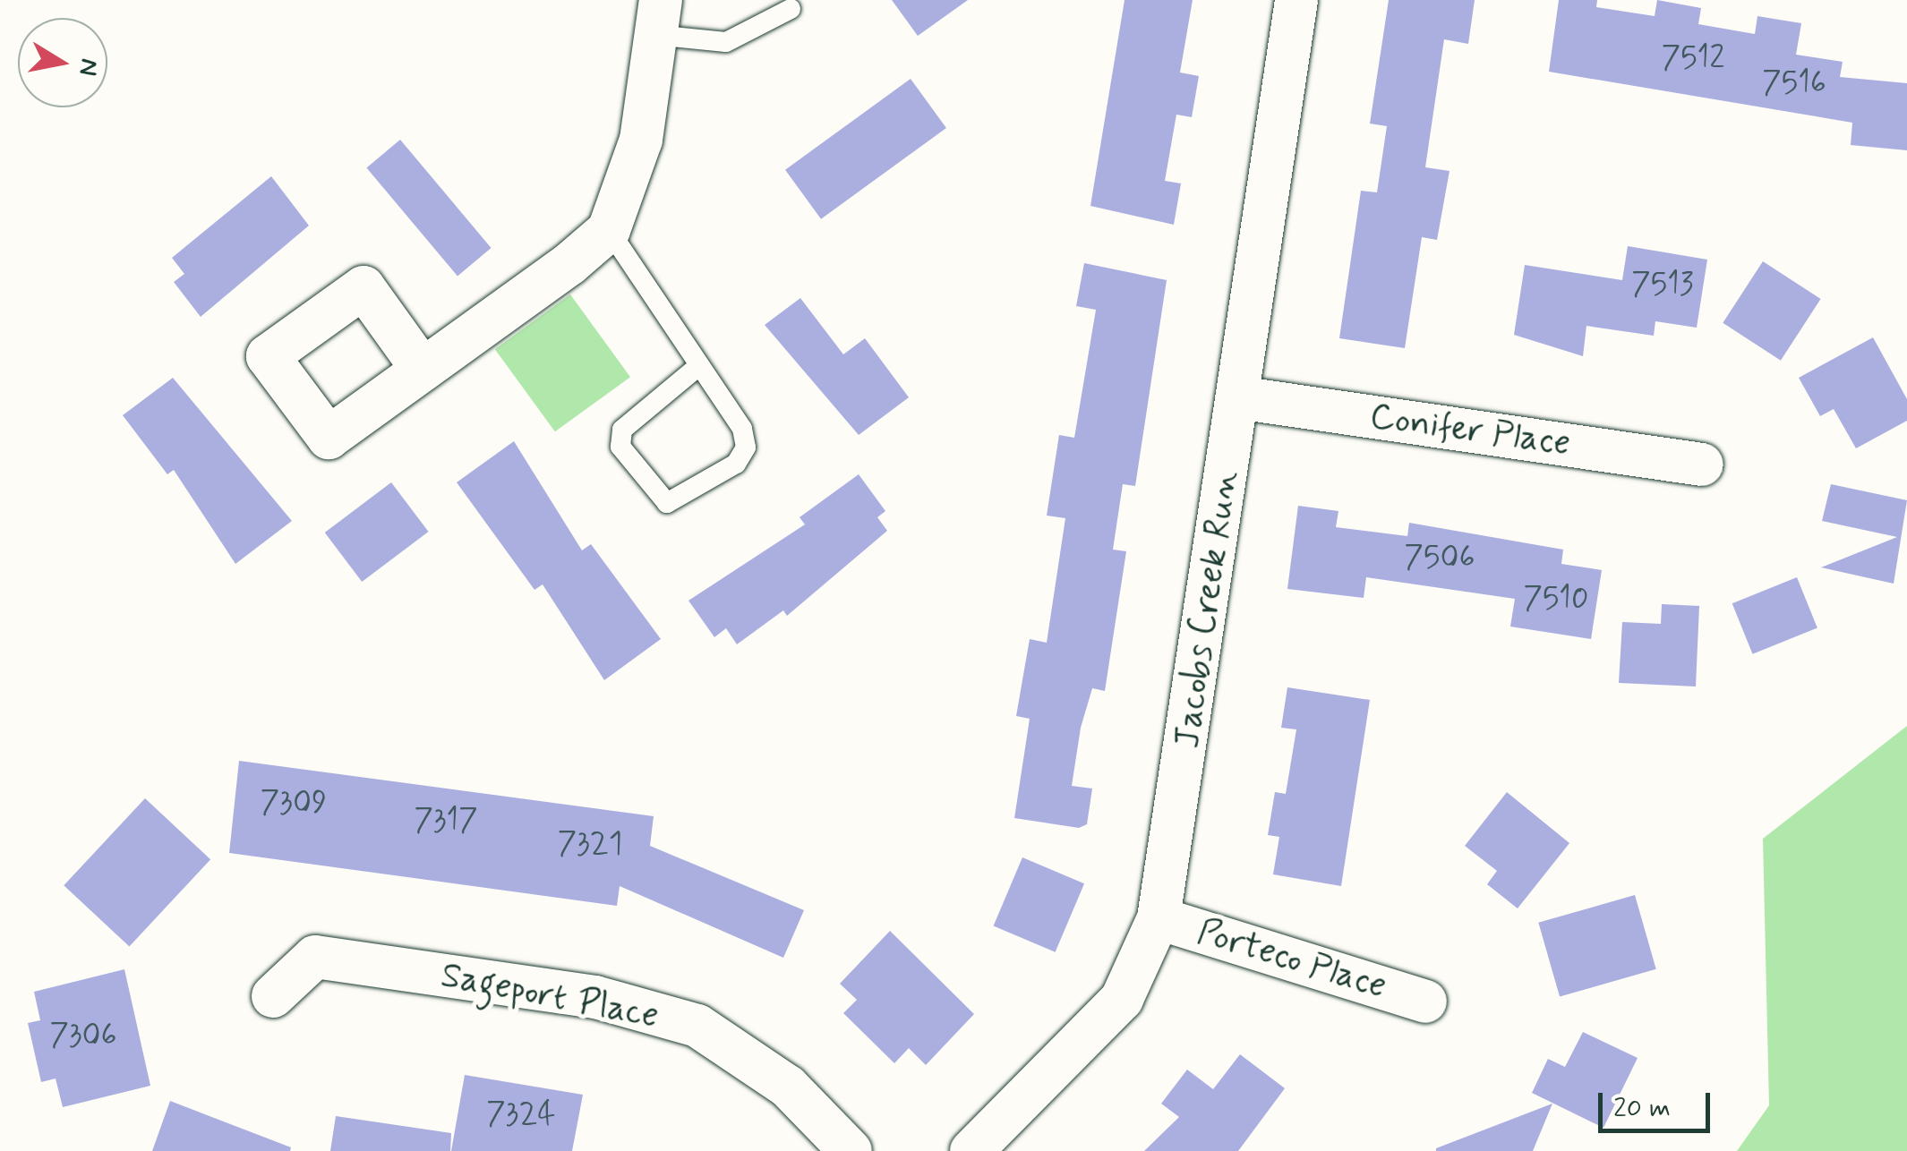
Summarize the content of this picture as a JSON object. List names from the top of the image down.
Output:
{
  "streets": {
    "street": [
      "Conifer Place",
      "Jacobs Creek Run",
      "Porteco Place",
      "Sageport Place"
    ]
  },
  "crossings": [
    ["Conifer Place", "Jacobs Creek Run"],
    ["Jacobs Creek Run", "Porteco Place"]
  ],
  "house_numbers": [
    "7512",
    "7516",
    "7513",
    "7506",
    "7510",
    "7309",
    "7317",
    "7321",
    "7306",
    "7324"
  ],
  "scale_bar": "20 m",
  "north": "right"
}
